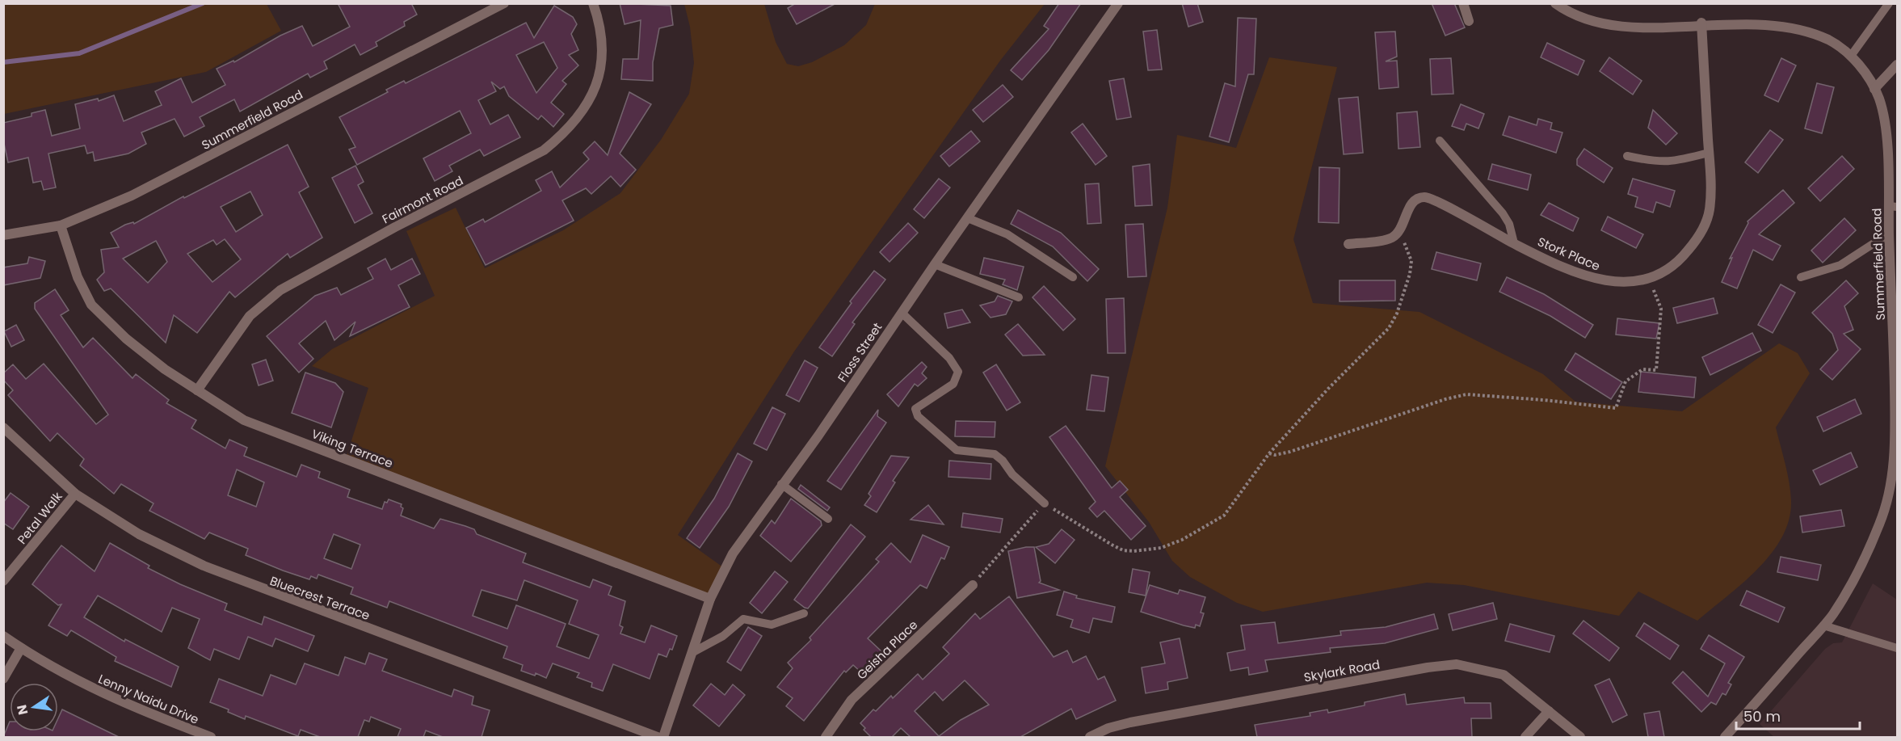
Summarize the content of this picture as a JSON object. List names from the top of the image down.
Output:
{
  "streets": {
    "street": [
      "Summerfield Road",
      "Fairmont Road",
      "Stork Place",
      "Floss Street",
      "Viking Terrace",
      "Petal Walk",
      "Bluecrest Terrace",
      "Geisha Place",
      "Skylark Road",
      "Lenny Naidu Drive"
    ]
  },
  "crossings": [
    ["Summerfield Road", "Stork Place"],
    ["Summerfield Road", "Viking Terrace"],
    ["Fairmont Road", "Viking Terrace"],
    ["Floss Street", "Viking Terrace"],
    ["Petal Walk", "Bluecrest Terrace"]
  ],
  "scale_bar": "50 m",
  "north": "left"
}
